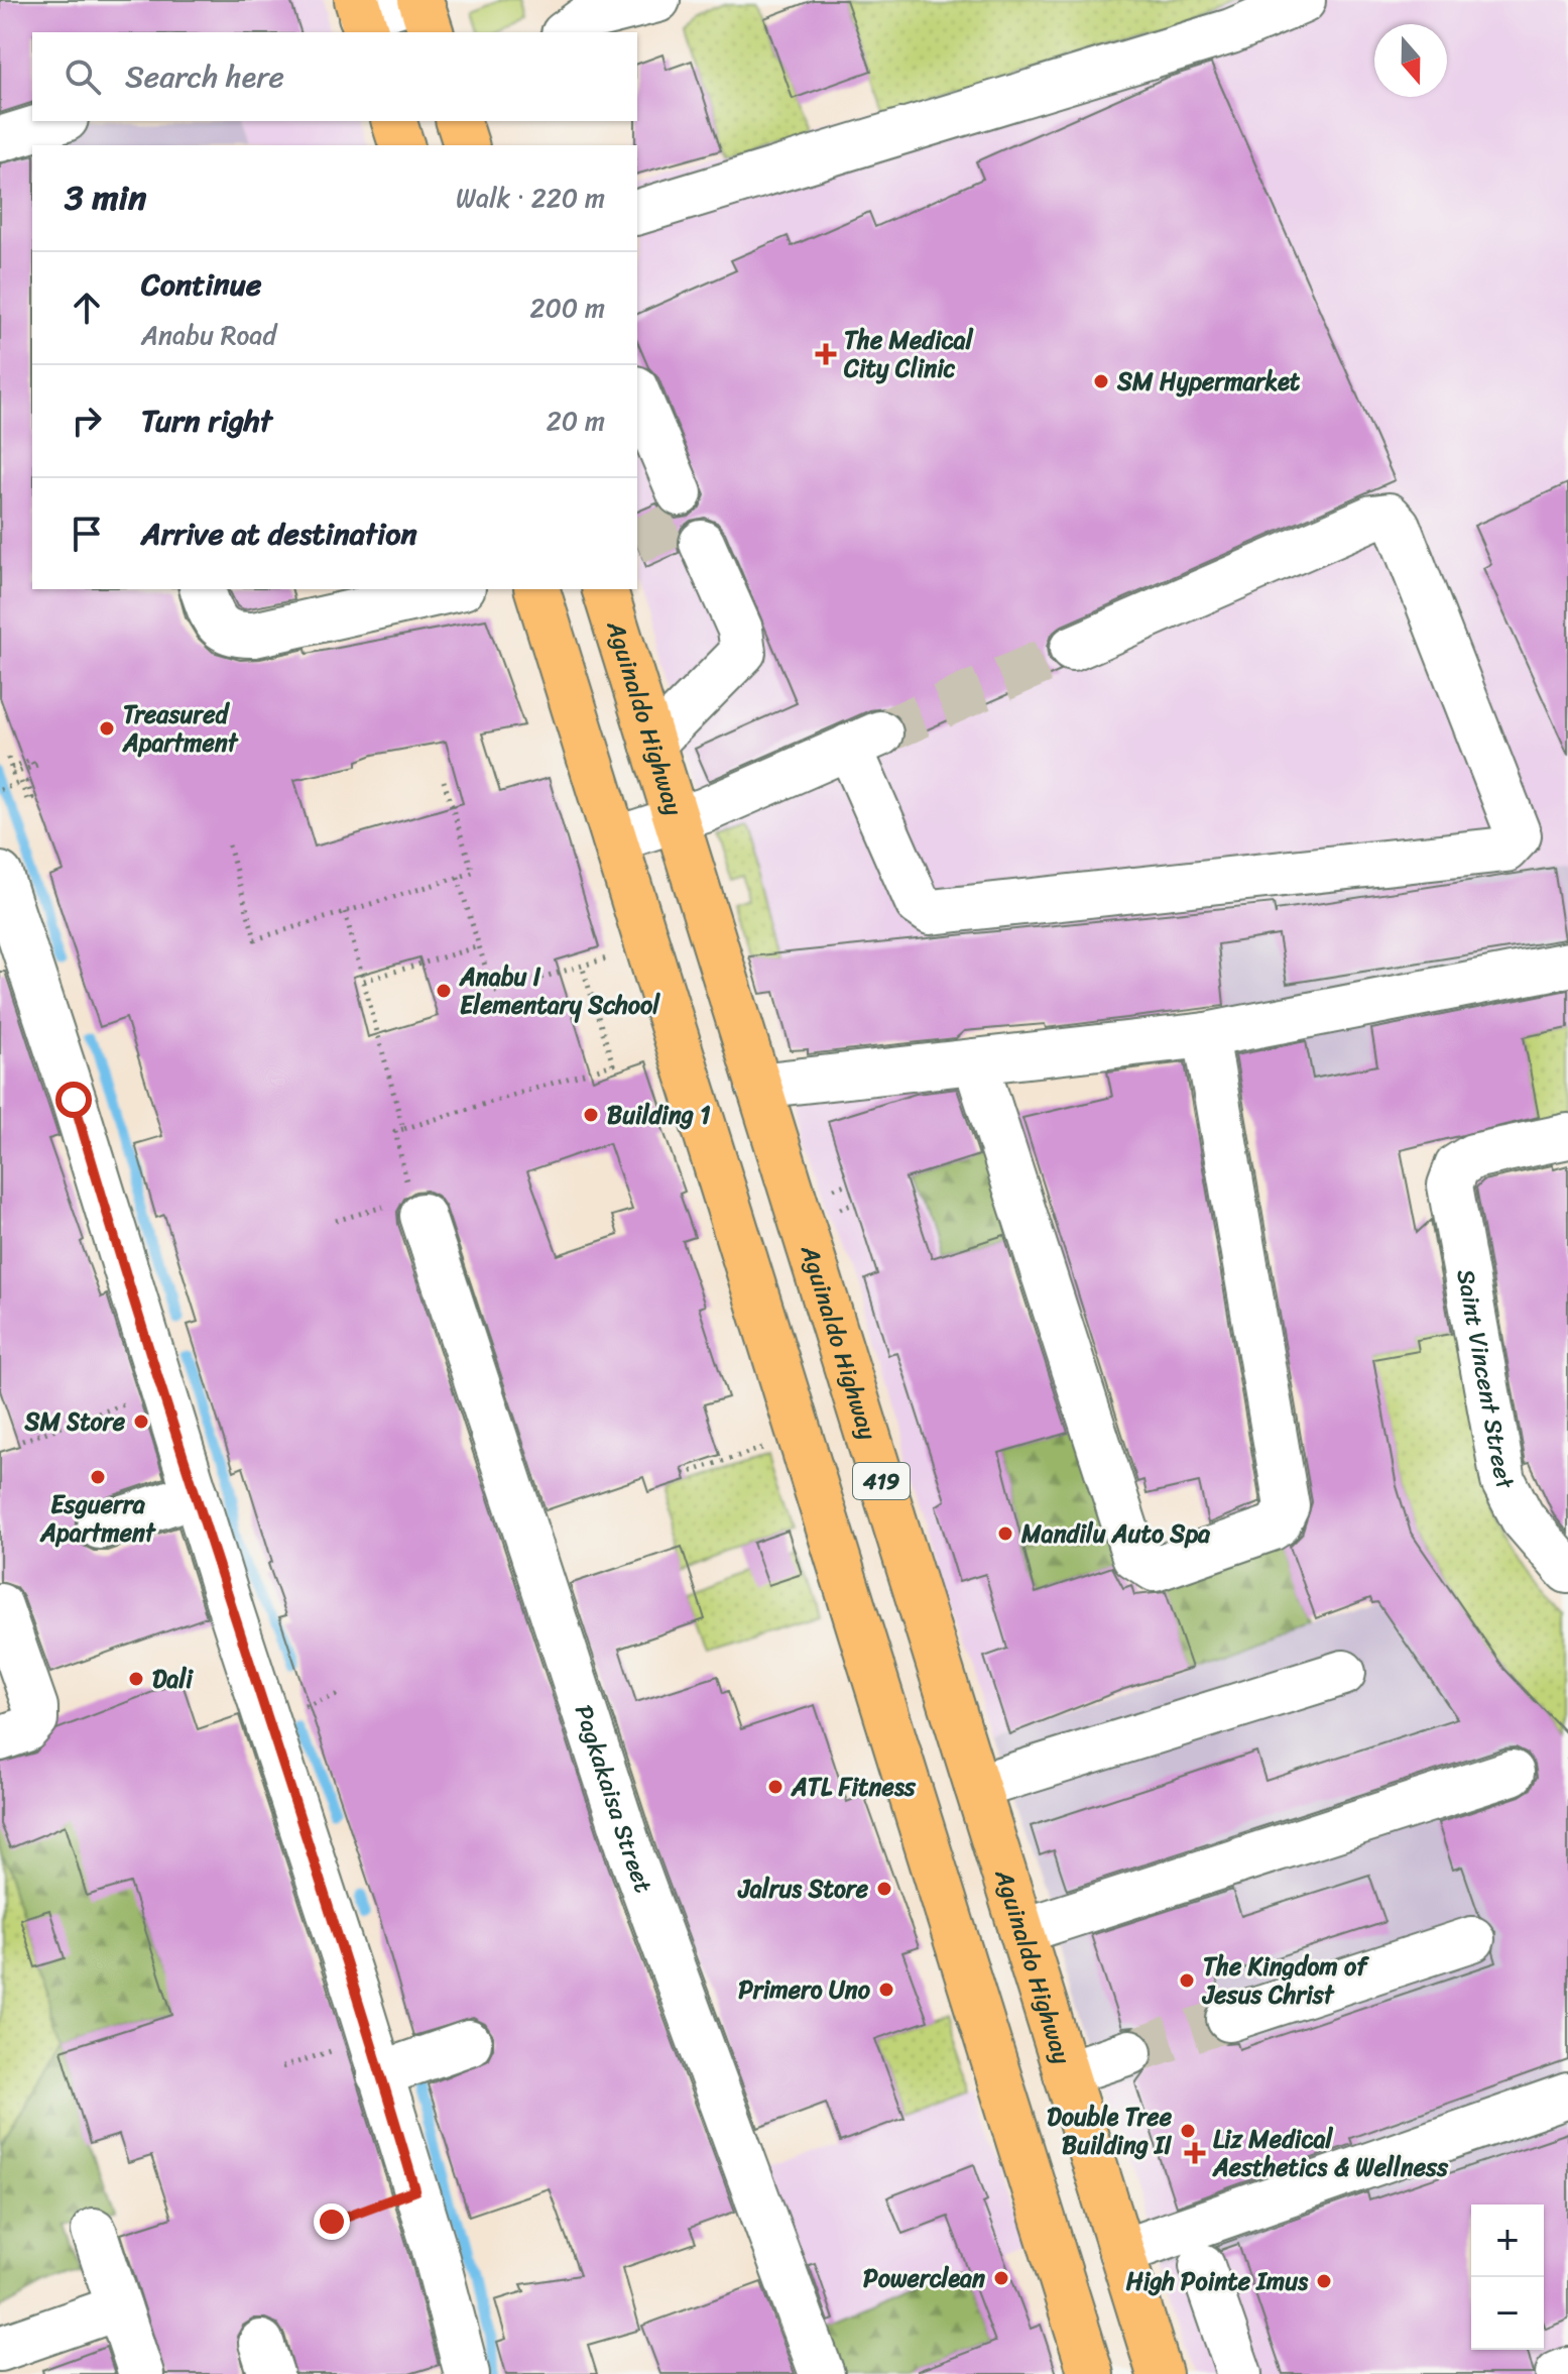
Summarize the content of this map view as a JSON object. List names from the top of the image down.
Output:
{
  "streets": {
    "highway": ["Aguinaldo Highway", "419"],
    "street": ["Saint Vincent Street", "Pagkakaisa Street"]
  },
  "places": {
    "health": ["The Medical City Clinic", "Liz Medical Aesthetics & Wellness"],
    "other": [
      "SM Hypermarket",
      "Treasured Apartment",
      "Anabu I Elementary School",
      "Building 1",
      "SM Store",
      "Esguerra Apartment",
      "Mandilu Auto Spa",
      "Dali",
      "ATL Fitness",
      "Jalrus Store",
      "The Kingdom of Jesus Christ",
      "Primero Uno",
      "Double Tree Building II",
      "Powerclean",
      "High Pointe Imus"
    ]
  },
  "north": "bottom",
  "page": {
    "search": "Search here",
    "heading": ["3 min", "Walk · 220 m"],
    "list": [
      ["Continue", "Anabu Road", "200 m"],
      ["Turn right", "20 m"],
      "Arrive at destination"
    ],
    "map_buttons": ["+", "−"]
  }
}
